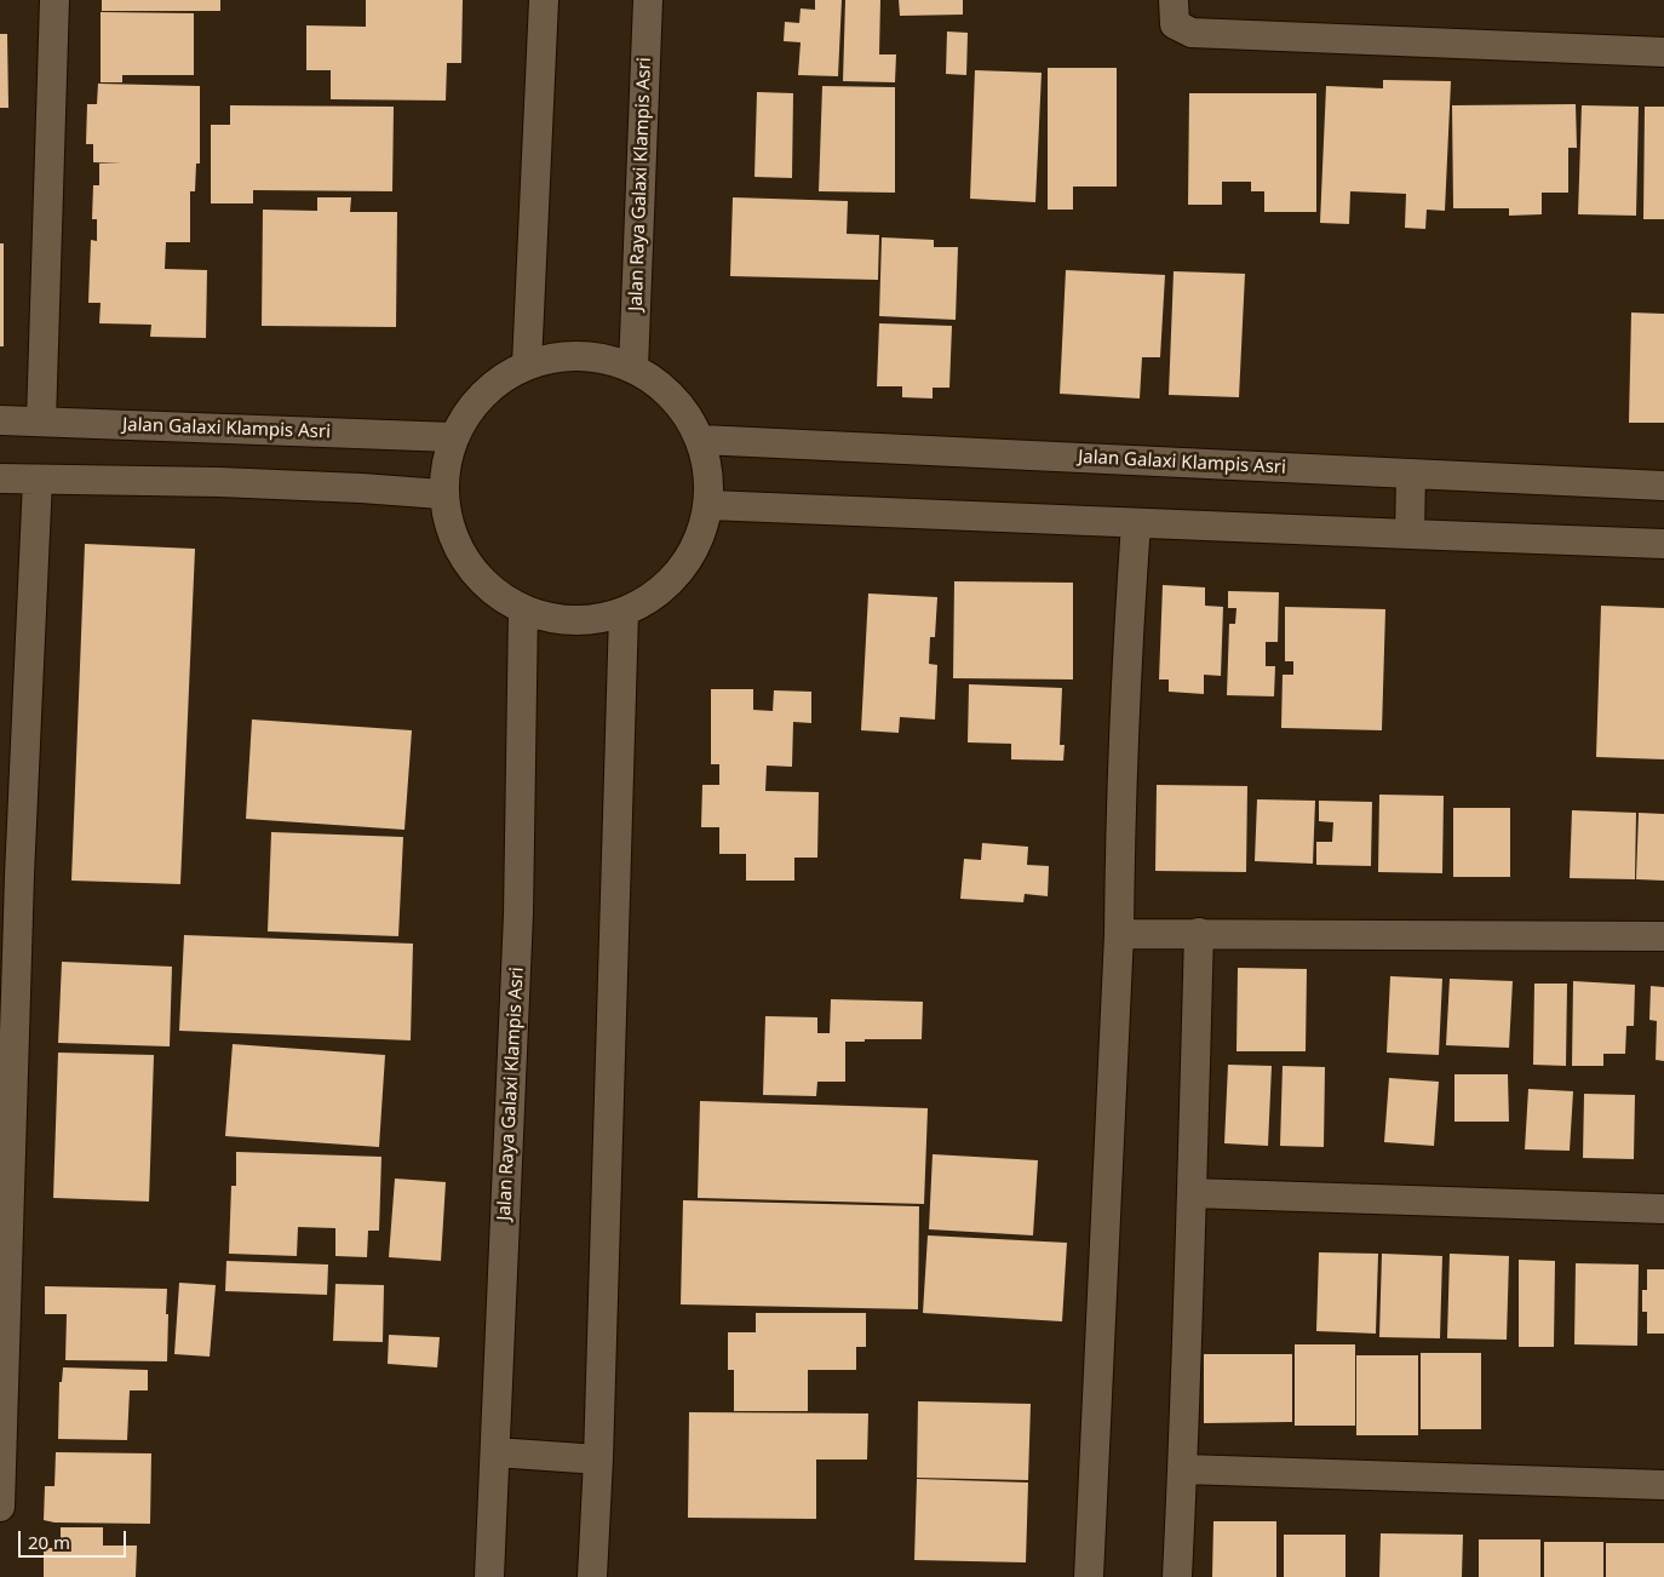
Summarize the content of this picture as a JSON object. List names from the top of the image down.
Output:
{
  "streets": {
    "street": ["Jalan Raya Galaxi Klampis Asri", "Jalan Galaxi Klampis Asri"]
  },
  "scale_bar": "20 m"
}
